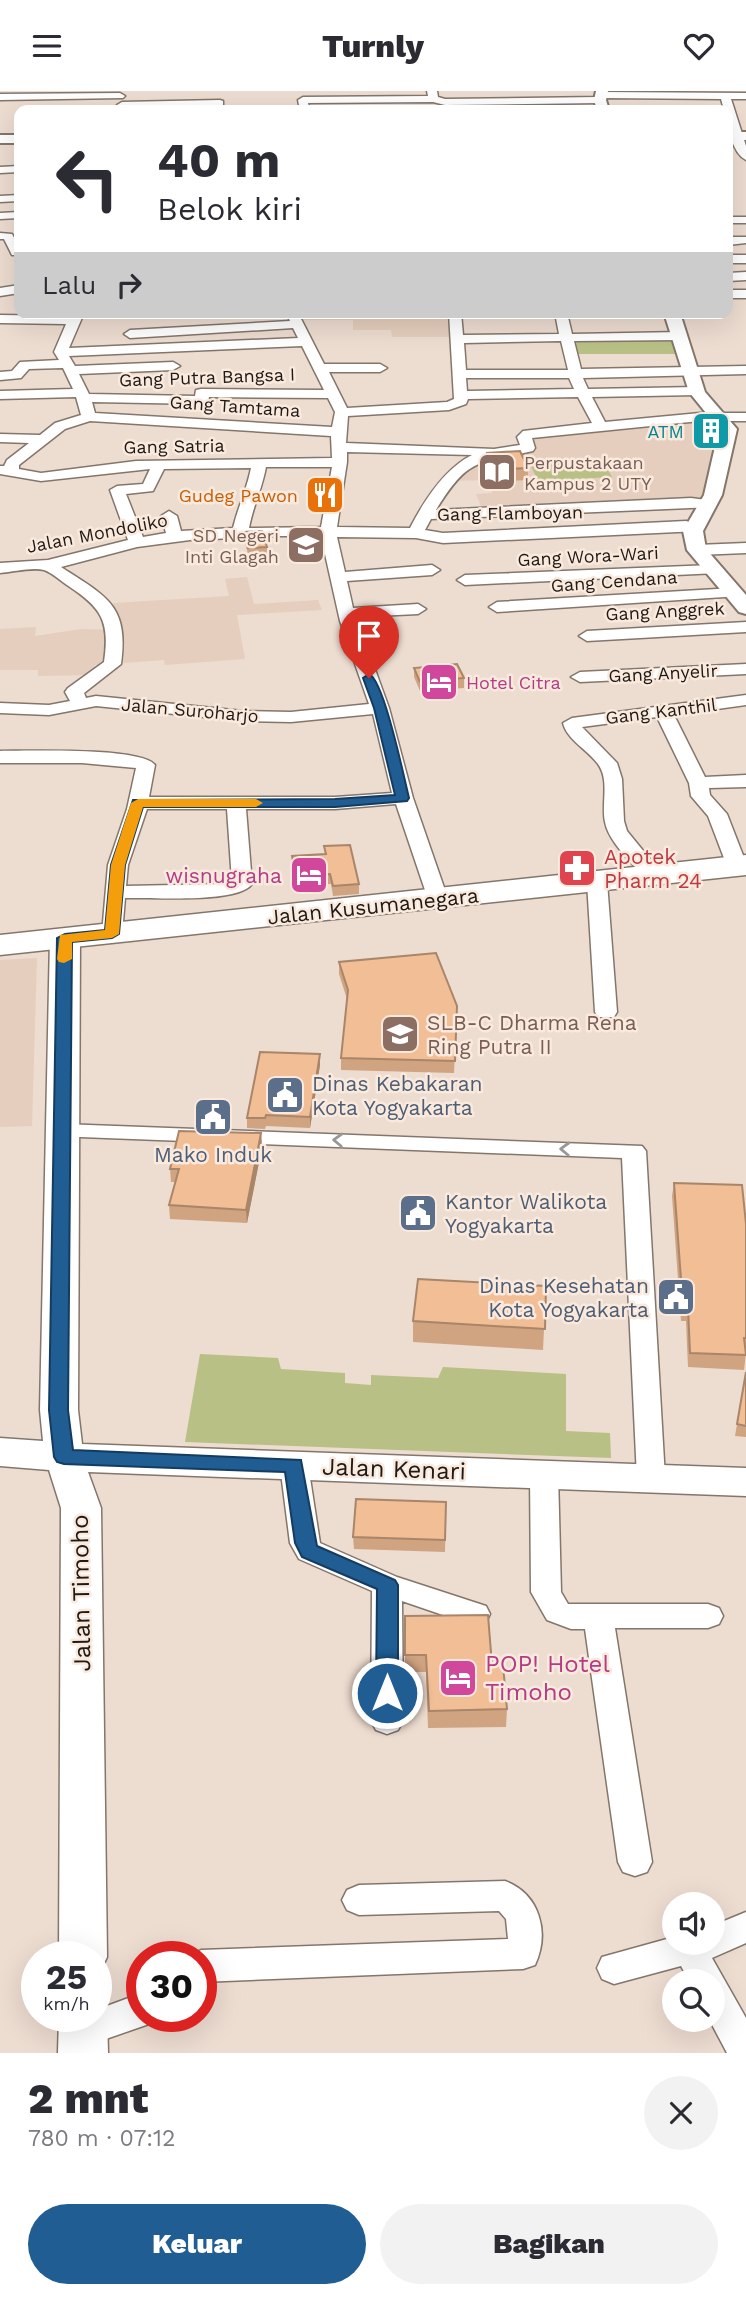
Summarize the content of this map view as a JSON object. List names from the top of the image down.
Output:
{
  "streets": {
    "main road": ["Jalan Kusumanegara", "Jalan Kenari", "Jalan Timoho"],
    "street": [
      "Gang Putra Bangsa I",
      "Gang Tamtama",
      "Gang Satria",
      "Gang Flamboyan",
      "Jalan Mondoliko",
      "Gang Wora-Wari",
      "Gang Cendana",
      "Gang Anggrek",
      "Gang Anyelir",
      "Jalan Suroharjo",
      "Gang Kanthil"
    ]
  },
  "crossings": [
    ["Gang Tamtama", "Gang Satria"],
    ["Gang Flamboyan", "Jalan Mondoliko"],
    ["Gang Kanthil", "Jalan Kusumanegara"],
    ["Jalan Kusumanegara", "Jalan Timoho"],
    ["Jalan Kenari", "Jalan Timoho"]
  ],
  "places": {
    "building": ["ATM"],
    "library": ["Perpustakaan Kampus 2 UTY"],
    "restaurant": ["Gudeg Pawon"],
    "school or university": ["SD Negeri Inti Glagah", "SLB-C Dharma Rena Ring Putra II"],
    "hotel": ["Hotel Citra", "wisnugraha", "POP! Hotel Timoho"],
    "pharmacy": ["Apotek Pharm 24"],
    "public building": [
      "Dinas Kebakaran Kota Yogyakarta",
      "Mako Induk",
      "Kantor Walikota Yogyakarta",
      "Dinas Kesehatan Kota Yogyakarta"
    ]
  },
  "page": {
    "header": "Turnly",
    "turn": ["40 m", "Belok kiri"],
    "then": "Lalu",
    "speed": "25 km/h",
    "limit": "30",
    "heading": ["2 mnt", "780 m · 07:12"],
    "buttons": ["Keluar", "Bagikan"]
  }
}
